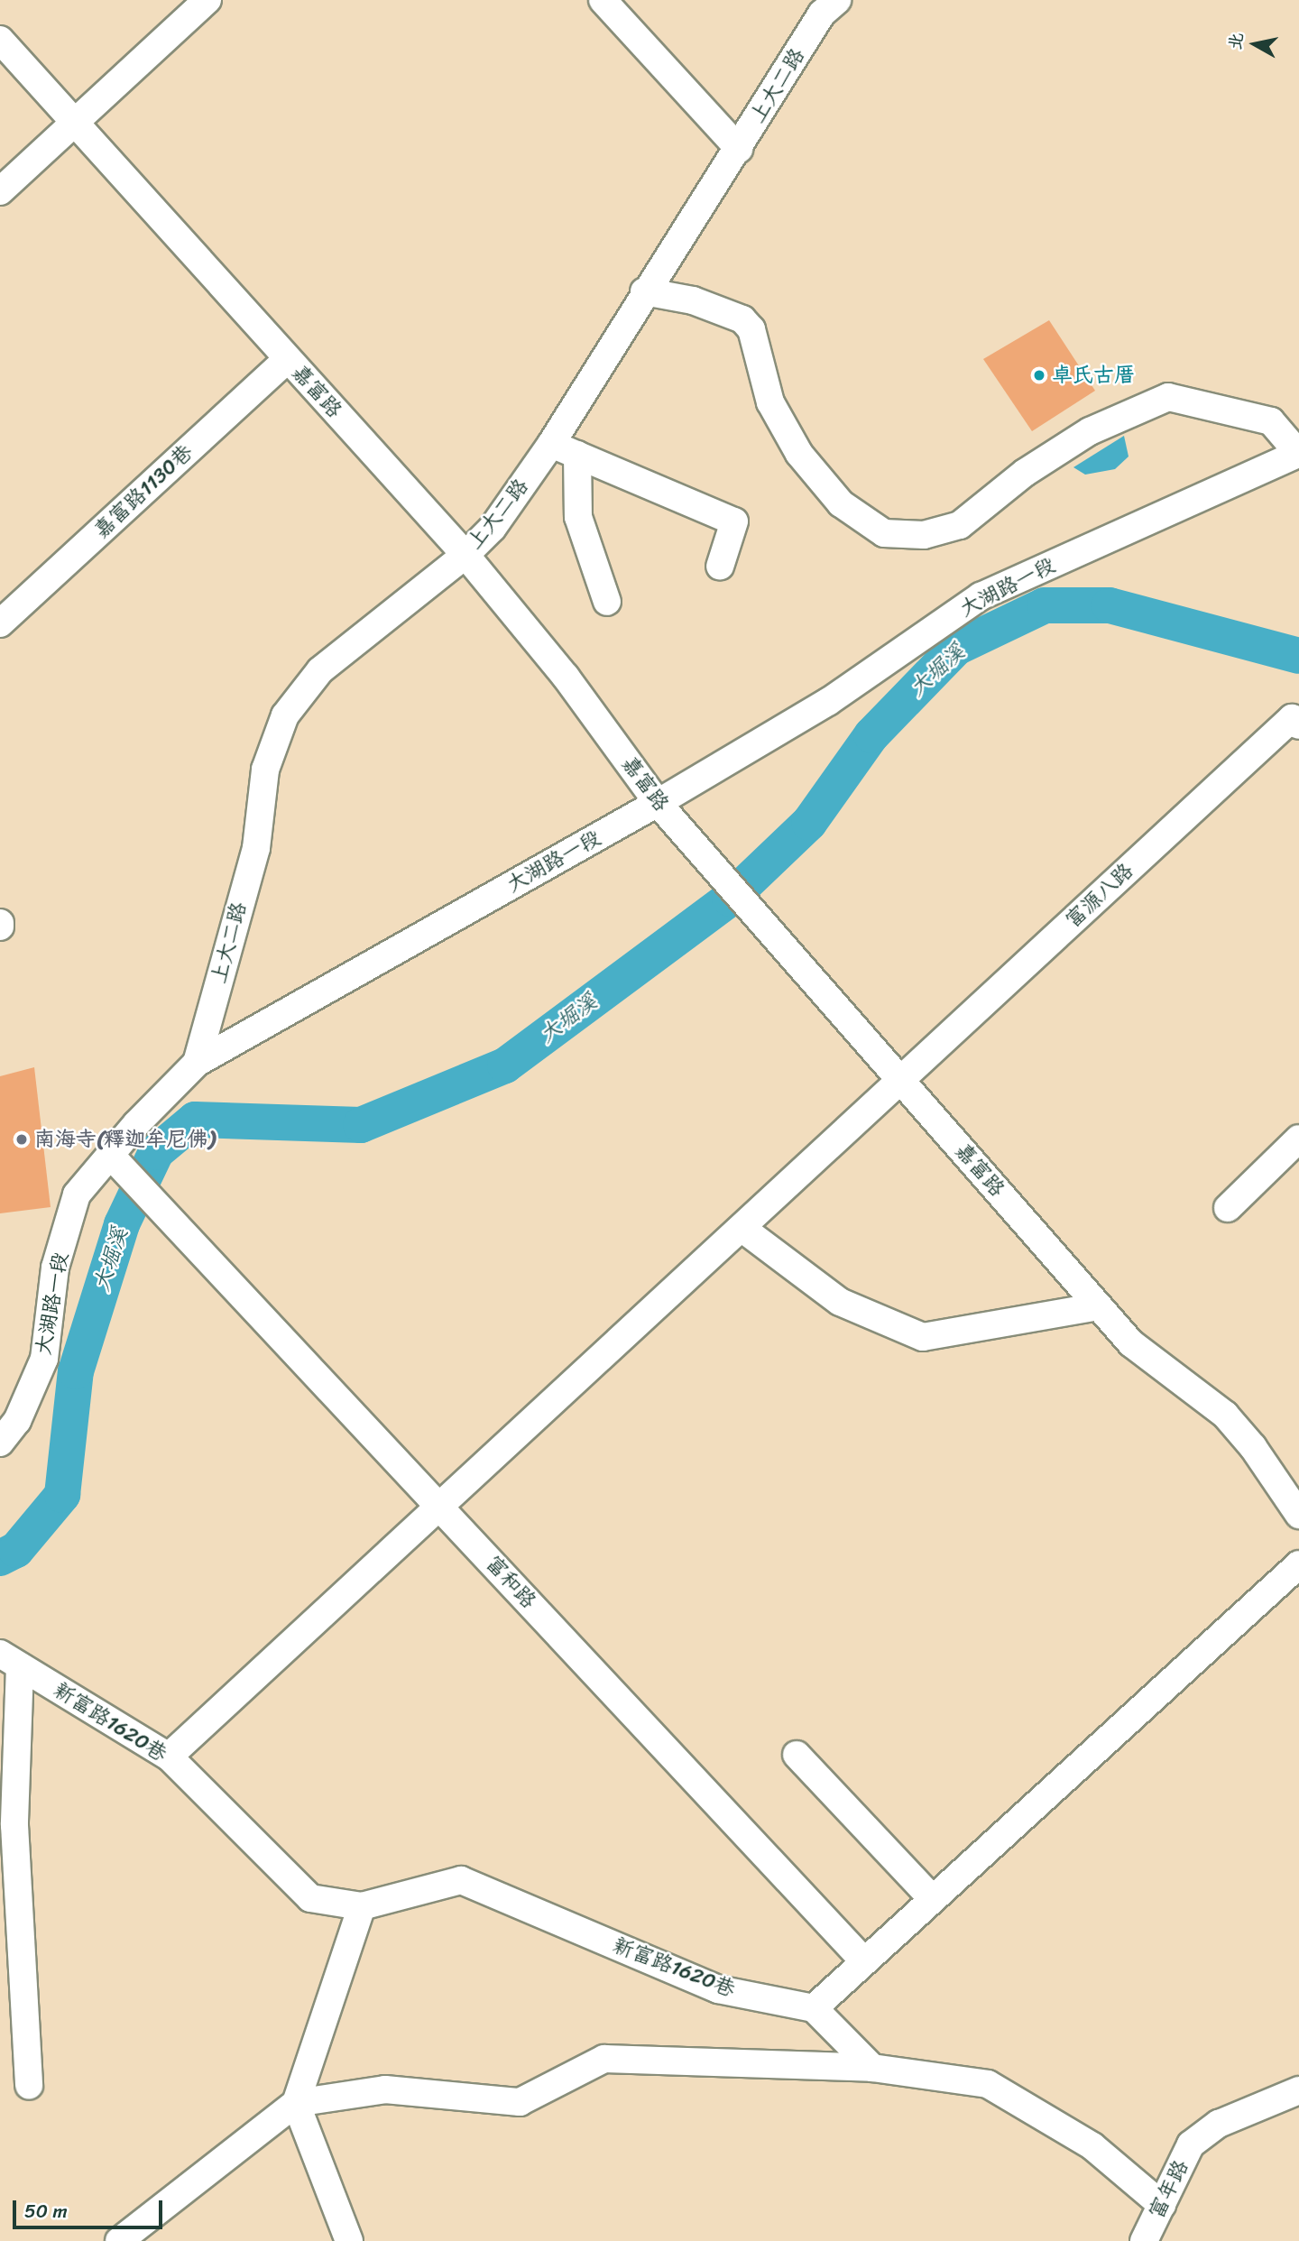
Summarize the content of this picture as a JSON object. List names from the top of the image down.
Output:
{
  "streets": {
    "street": [
      "上大二路",
      "嘉富路",
      "嘉富路1130巷",
      "大湖路一段",
      "富源八路",
      "富和路",
      "新富路1620巷",
      "富年路"
    ]
  },
  "crossings": [
    ["上大二路", "嘉富路"],
    ["上大二路", "大湖路一段"],
    ["嘉富路", "嘉富路1130巷"],
    ["嘉富路", "大湖路一段"],
    ["嘉富路", "富源八路"],
    ["大湖路一段", "富和路"]
  ],
  "water": ["大堀溪"],
  "places": ["卓氏古厝", "南海寺(釋迦牟尼佛)"],
  "scale_bar": "50 m",
  "north": "left"
}
